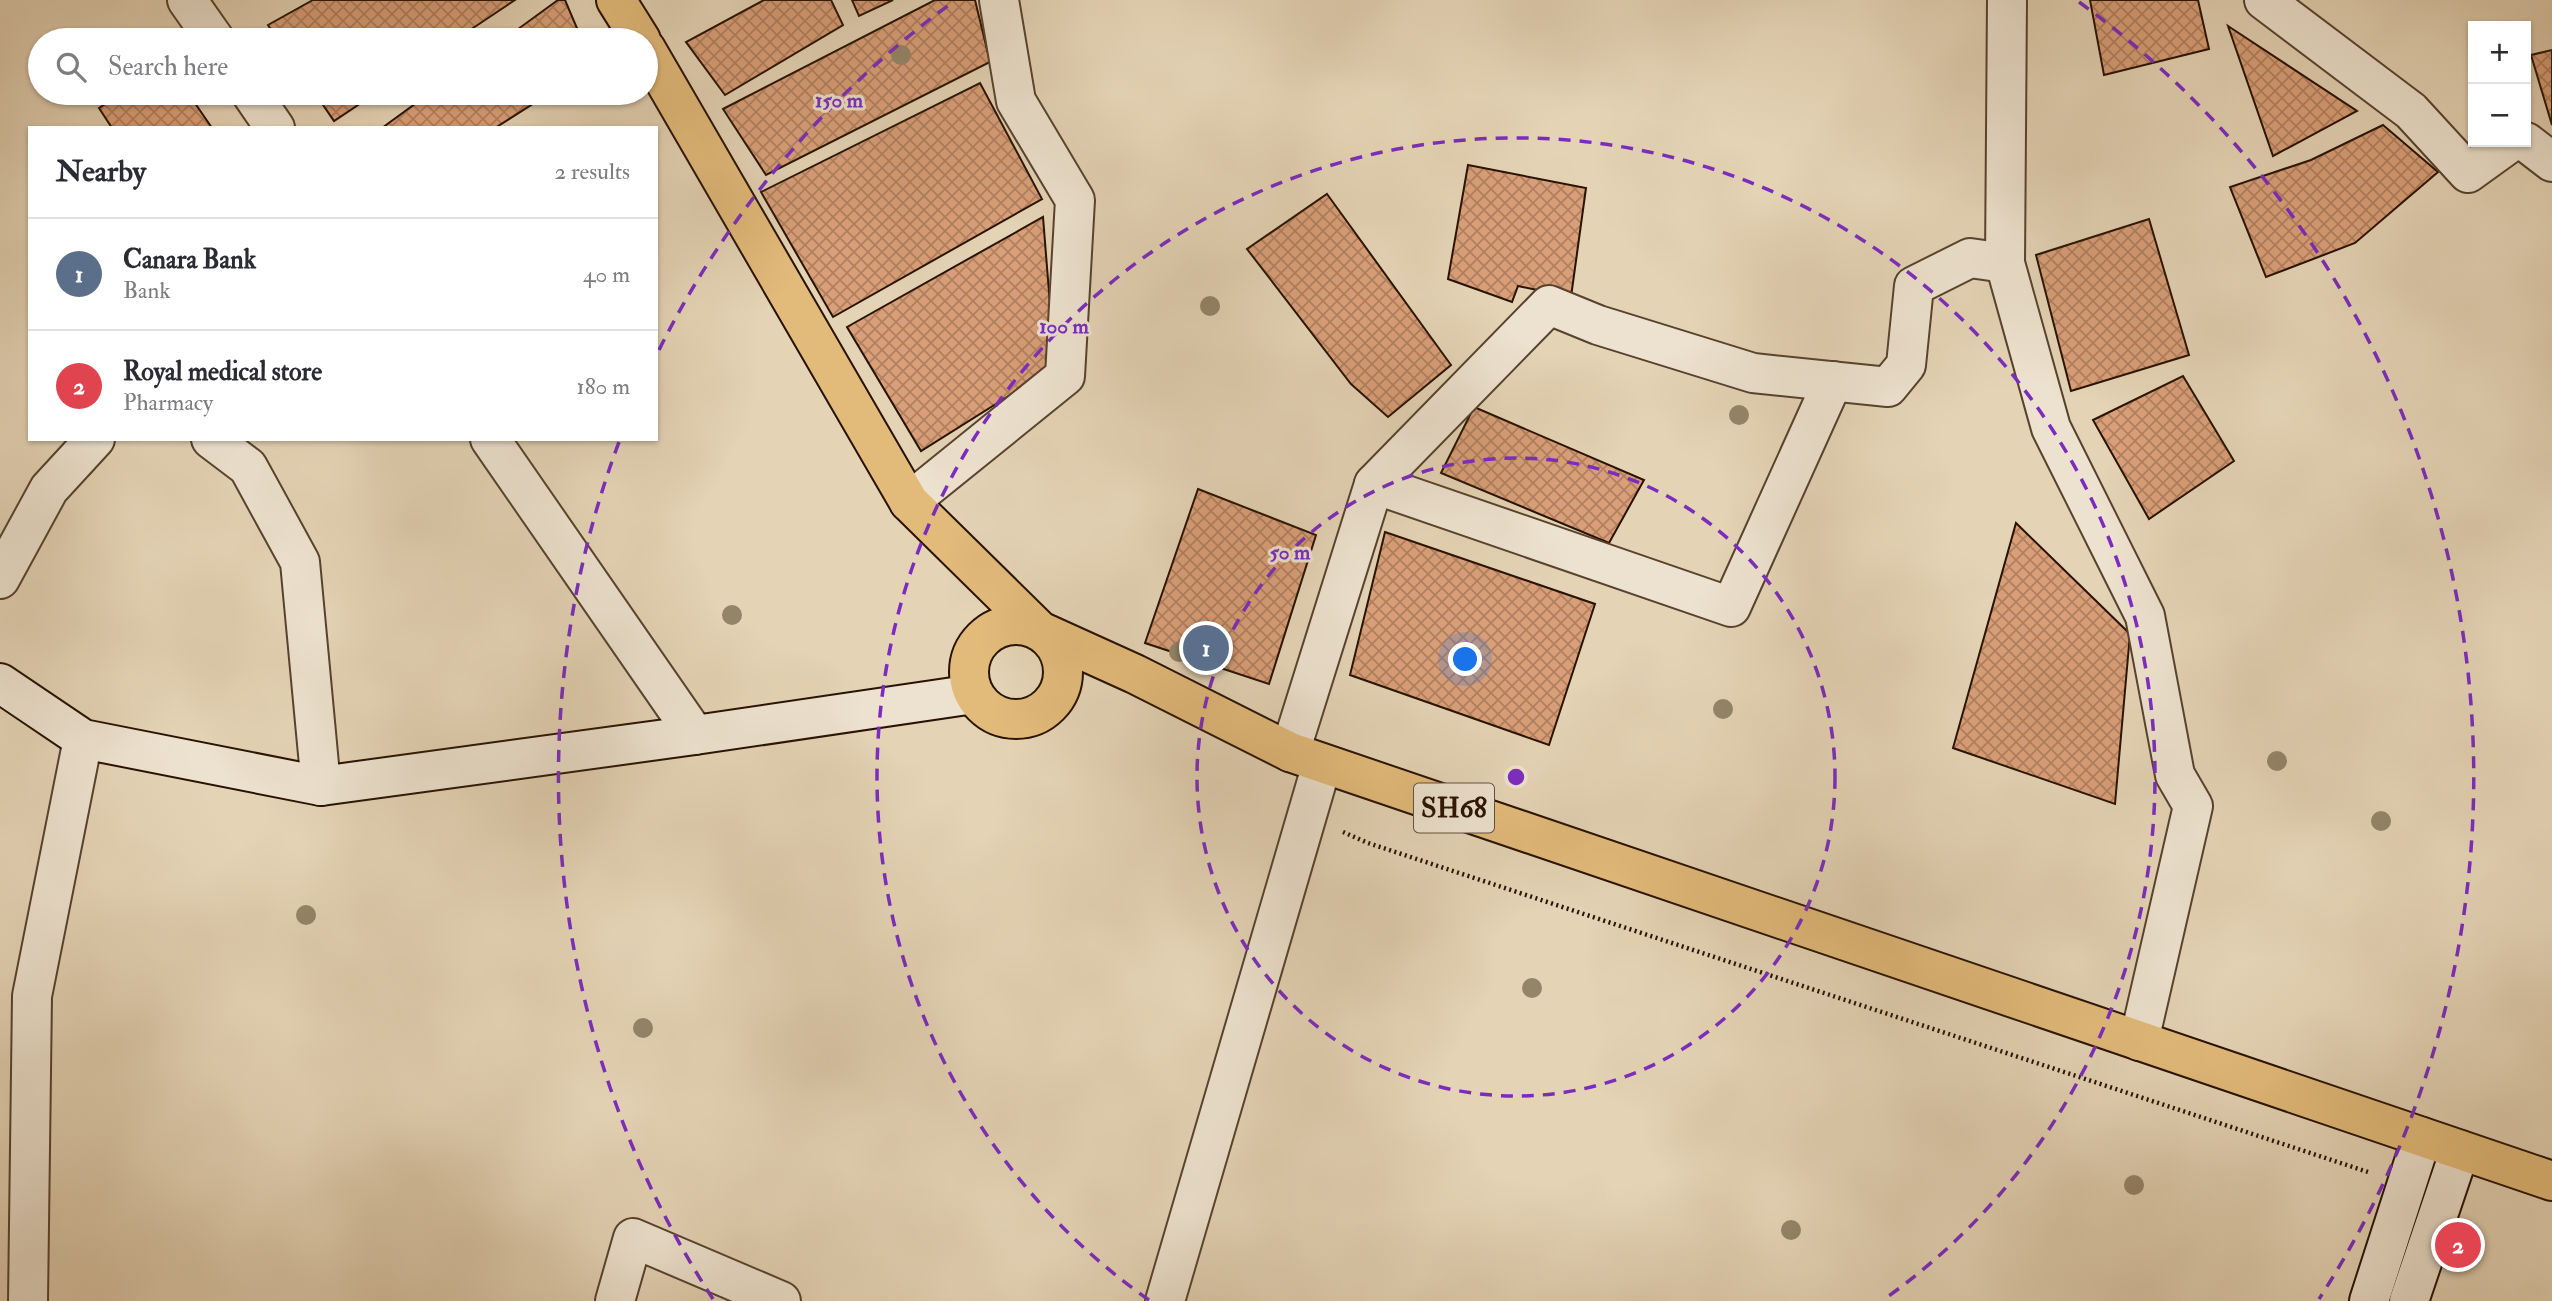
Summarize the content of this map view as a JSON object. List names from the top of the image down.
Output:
{
  "streets": {
    "main road": ["SH68"]
  },
  "page": {
    "map_buttons": ["+", "−"],
    "search": "Search here",
    "heading": ["Nearby", "2 results"],
    "list": [
      {
        "mark": "1",
        "name": "Canara Bank",
        "note": "Bank",
        "value": "40 m"
      },
      {
        "mark": "2",
        "name": "Royal medical store",
        "note": "Pharmacy",
        "value": "180 m"
      }
    ],
    "pins": ["1", "2"]
  },
  "rings": ["150 m", "100 m", "50 m"]
}
